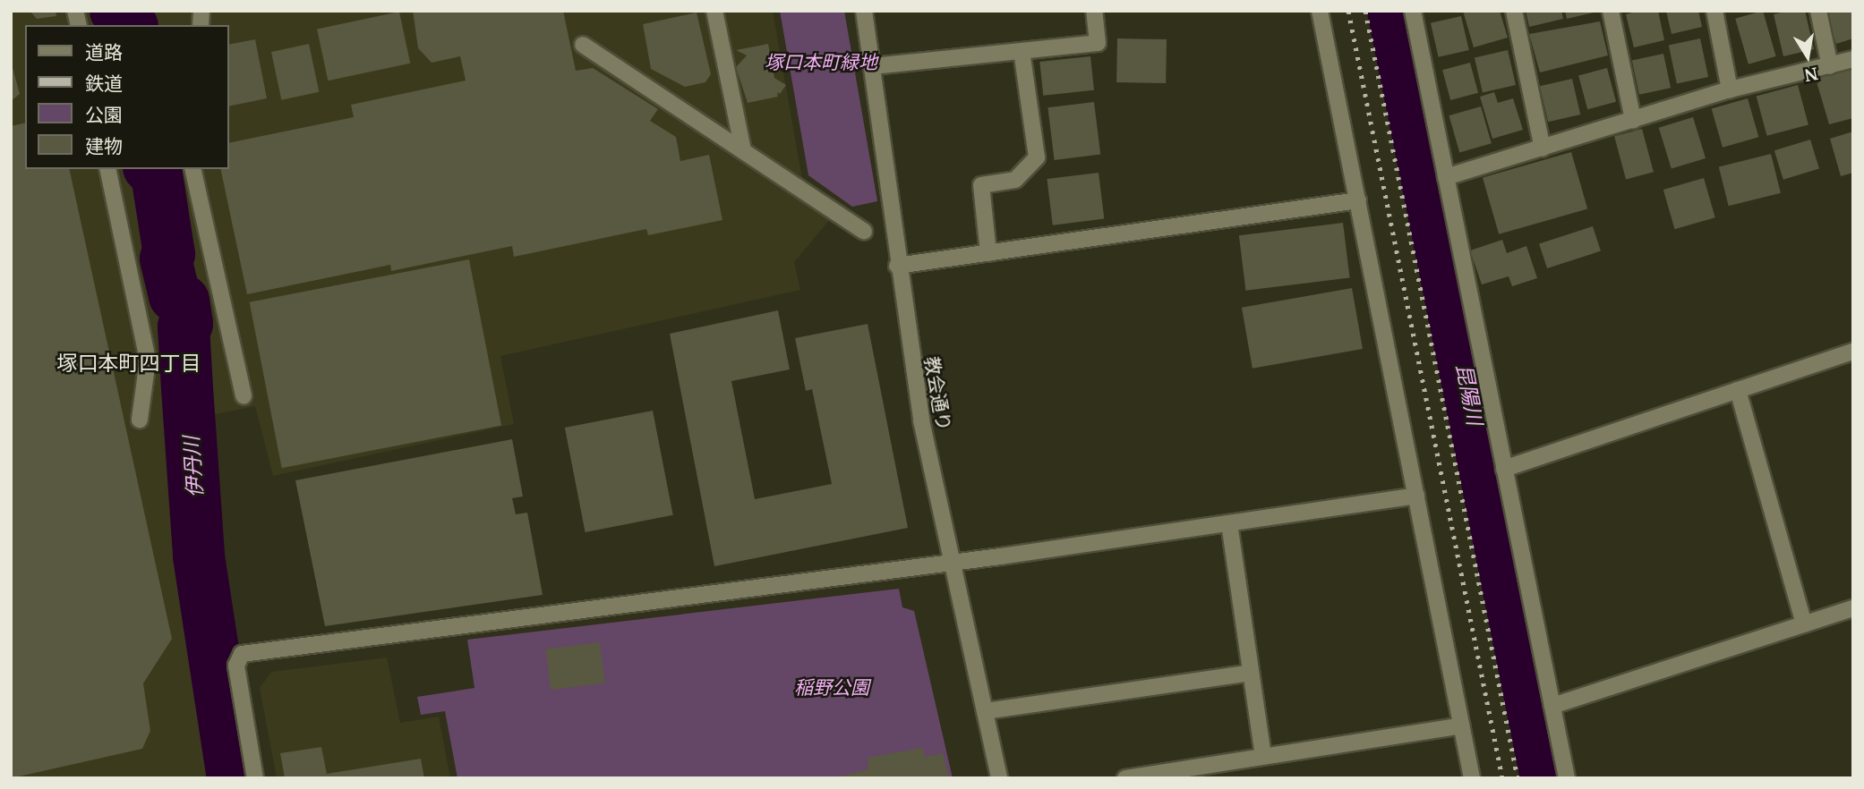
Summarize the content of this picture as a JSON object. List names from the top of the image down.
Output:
{
  "streets": {
    "street": ["教会通り"]
  },
  "districts": ["塚口本町四丁目"],
  "water": ["昆陽川", "伊丹川"],
  "parks": ["塚口本町緑地", "稲野公園"],
  "legend": [
    "道路",
    "鉄道",
    "公園",
    "建物"
  ],
  "north": "bottom"
}
